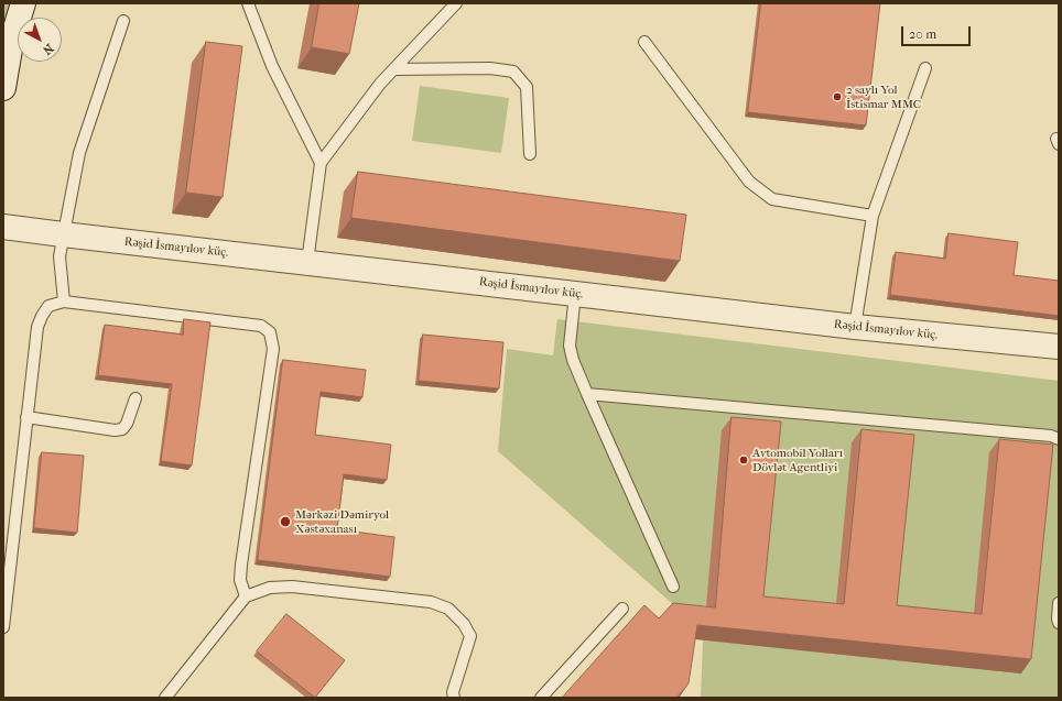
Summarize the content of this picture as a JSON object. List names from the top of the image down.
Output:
{
  "streets": {
    "street": ["Rəşid İsmayılov küç."]
  },
  "places": ["2 saylı Yol İstismar MMC", "Avtomobil Yolları Dövlət Agentliyi", "Mərkəzi Dəmiryol Xəstəxanası"],
  "scale_bar": "20 m",
  "north": "bottom right"
}
